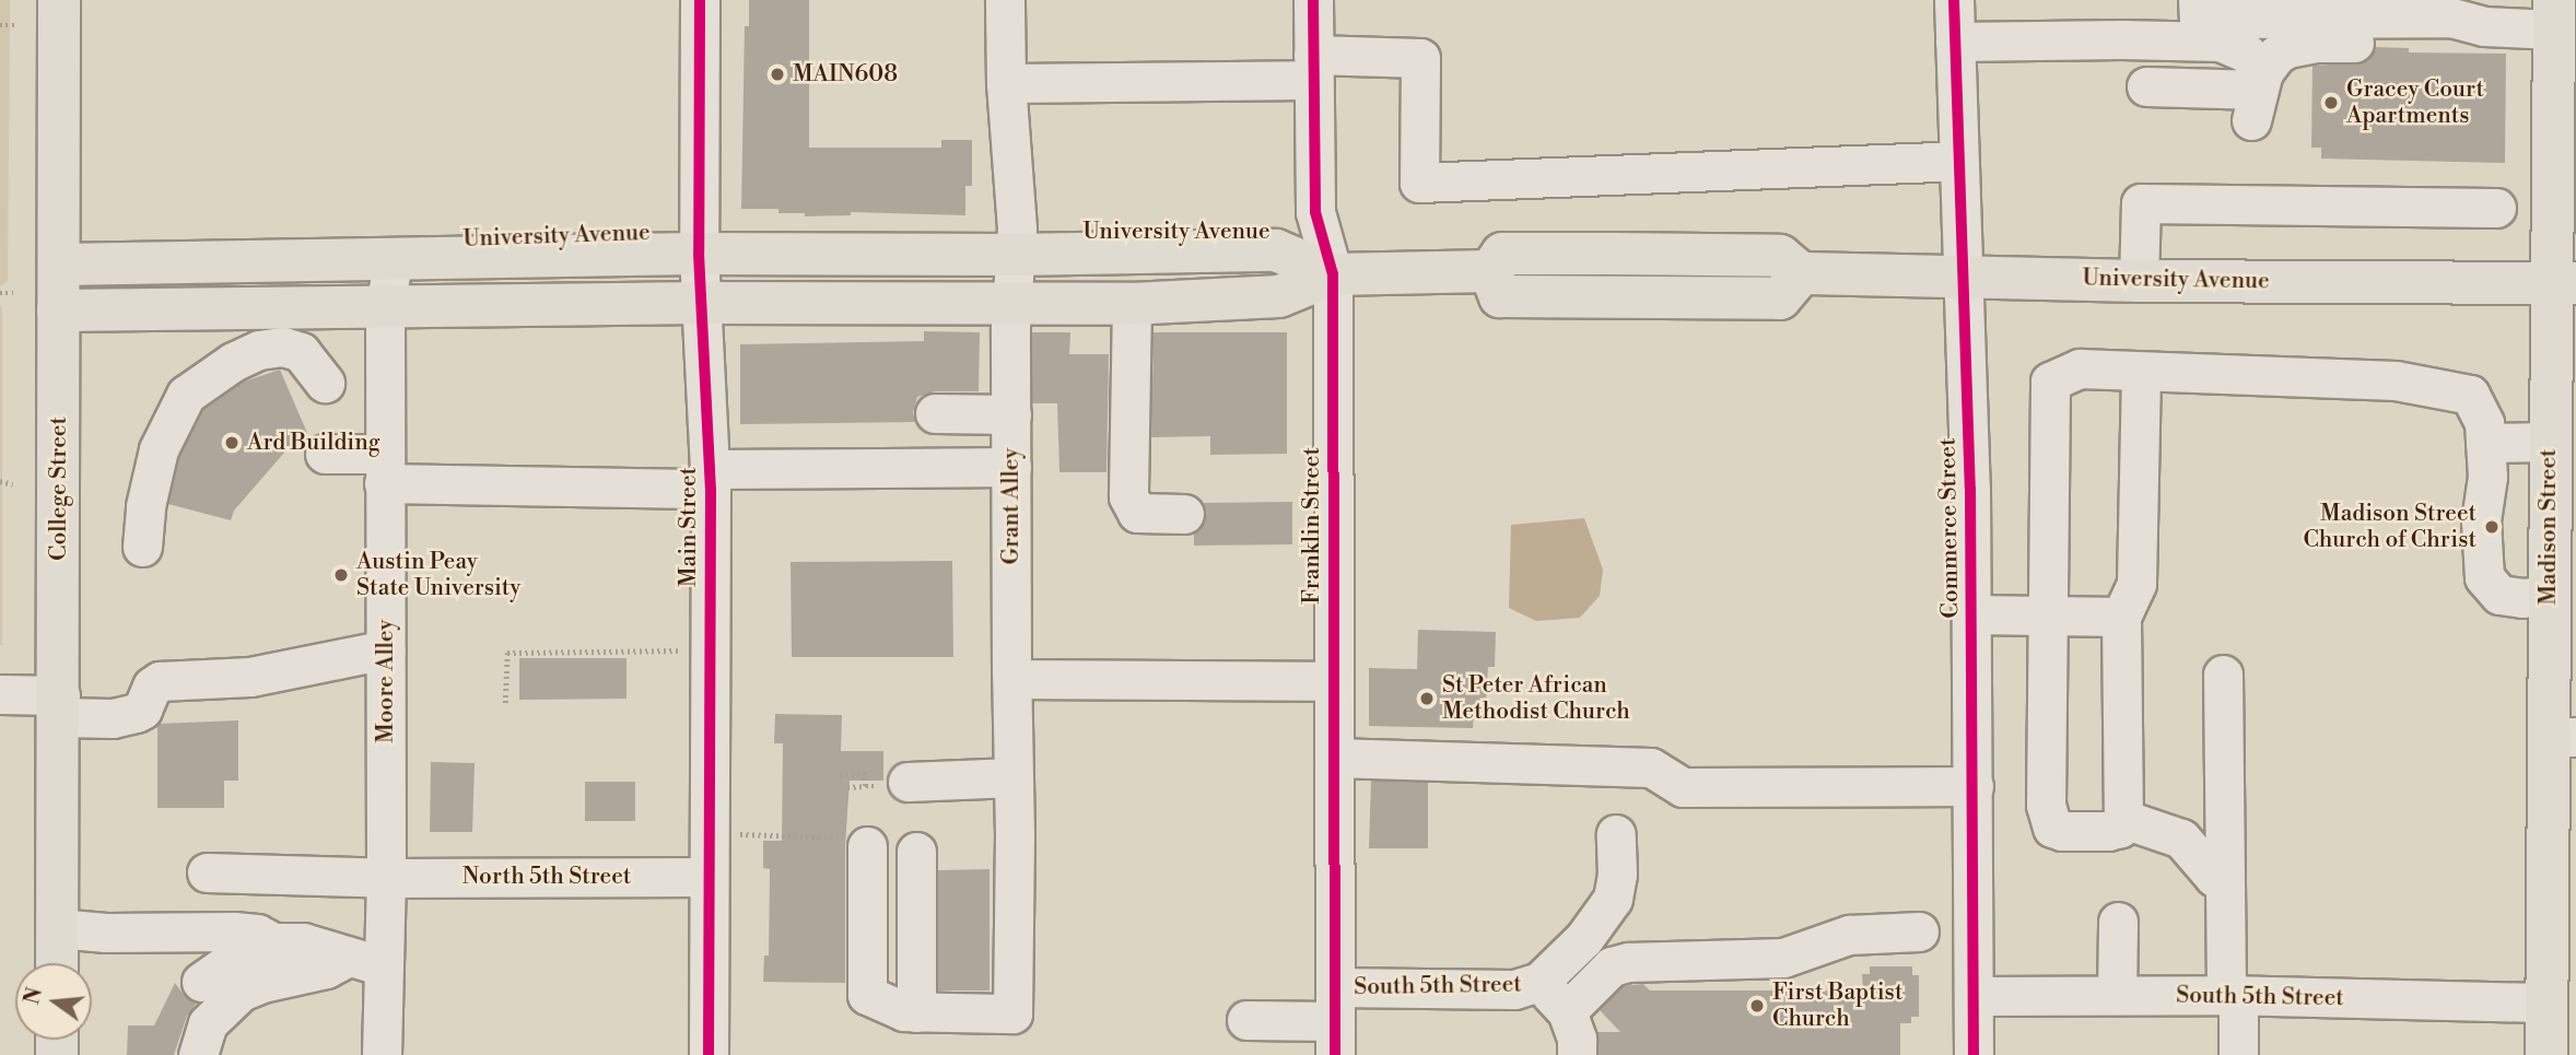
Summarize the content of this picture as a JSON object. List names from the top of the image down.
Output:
{
  "streets": {
    "main road": ["University Avenue", "College Street", "Madison Street"],
    "street": [
      "Grant Alley",
      "Franklin Street",
      "Main Street",
      "Commerce Street",
      "Moore Alley",
      "North 5th Street",
      "South 5th Street"
    ]
  },
  "crossings": [
    ["University Avenue", "College Street"],
    ["University Avenue", "Grant Alley"],
    ["University Avenue", "Franklin Street"],
    ["University Avenue", "Main Street"],
    ["University Avenue", "Madison Street"],
    ["University Avenue", "Commerce Street"],
    ["University Avenue", "Moore Alley"],
    ["Franklin Street", "South 5th Street"],
    ["Main Street", "North 5th Street"],
    ["Madison Street", "South 5th Street"],
    ["Commerce Street", "South 5th Street"],
    ["Moore Alley", "North 5th Street"]
  ],
  "places": [
    "MAIN608",
    "Gracey Court Apartments",
    "Ard Building",
    "Madison Street Church of Christ",
    "Austin Peay State University",
    "St Peter African Methodist Church",
    "First Baptist Church"
  ],
  "north": "left"
}
